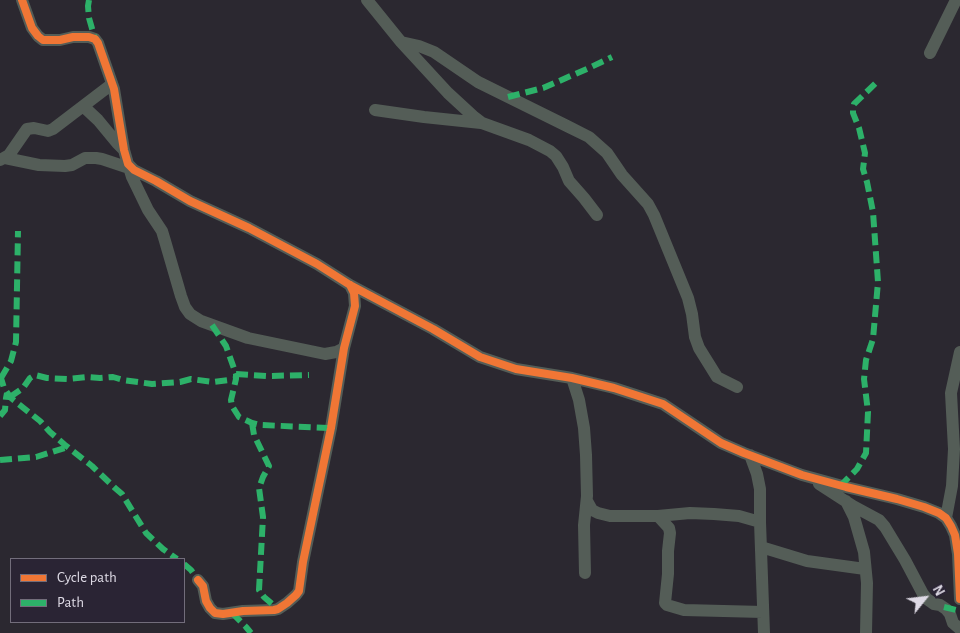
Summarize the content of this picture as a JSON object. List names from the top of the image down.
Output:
{
  "legend": ["Cycle path", "Path"],
  "north": "top right"
}
